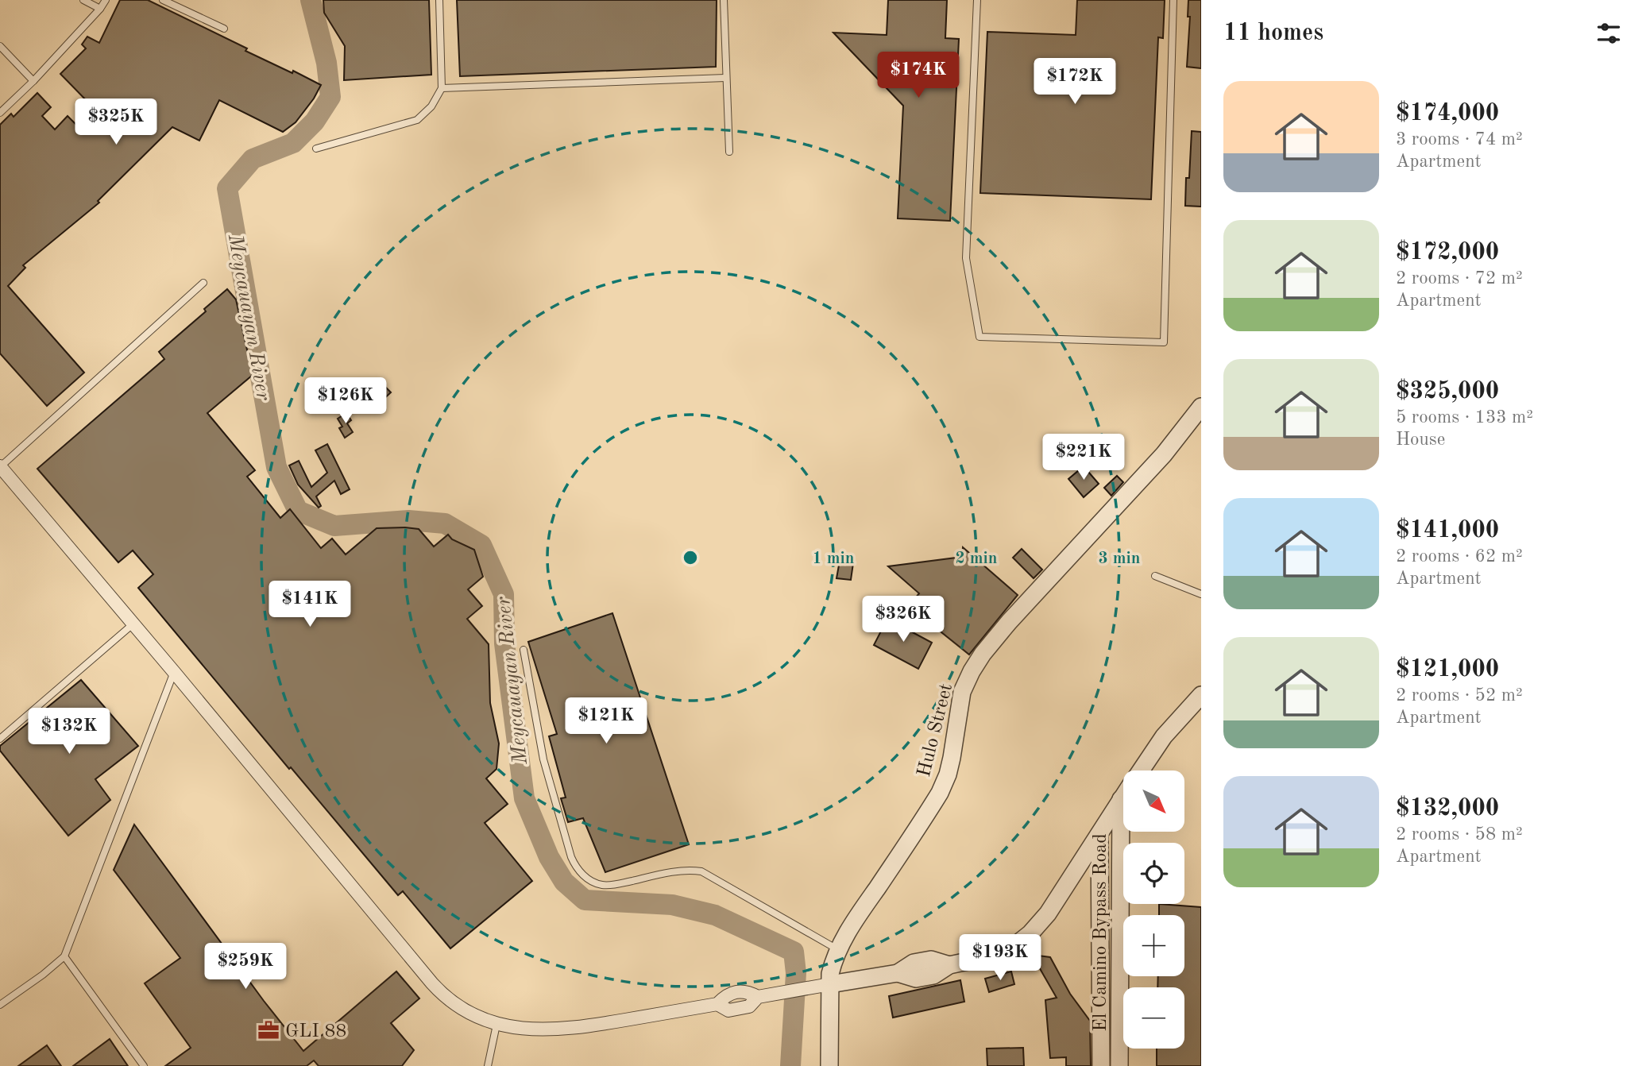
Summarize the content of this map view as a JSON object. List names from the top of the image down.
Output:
{
  "streets": {
    "street": ["Hulo Street", "El Camino Bypass Road"]
  },
  "water": ["Meycauayan River"],
  "places": {
    "office": ["GLI 88"]
  },
  "north": "bottom right",
  "page": {
    "heading": "11 homes",
    "price": [
      "$174K",
      "$172K",
      "$325K",
      "$126K",
      "$221K",
      "$141K",
      "$326K",
      "$121K",
      "$132K",
      "$193K",
      "$259K"
    ],
    "list": [
      {
        "name": "$174,000",
        "note": "3 rooms · 74 m² · Apartment"
      },
      {
        "name": "$172,000",
        "note": "2 rooms · 72 m² · Apartment"
      },
      {
        "name": "$325,000",
        "note": "5 rooms · 133 m² · House"
      },
      {
        "name": "$141,000",
        "note": "2 rooms · 62 m² · Apartment"
      },
      {
        "name": "$121,000",
        "note": "2 rooms · 52 m² · Apartment"
      },
      {
        "name": "$132,000",
        "note": "2 rooms · 58 m² · Apartment"
      }
    ],
    "map_buttons": ["+", "−"]
  },
  "rings": ["1 min", "2 min", "3 min"]
}
